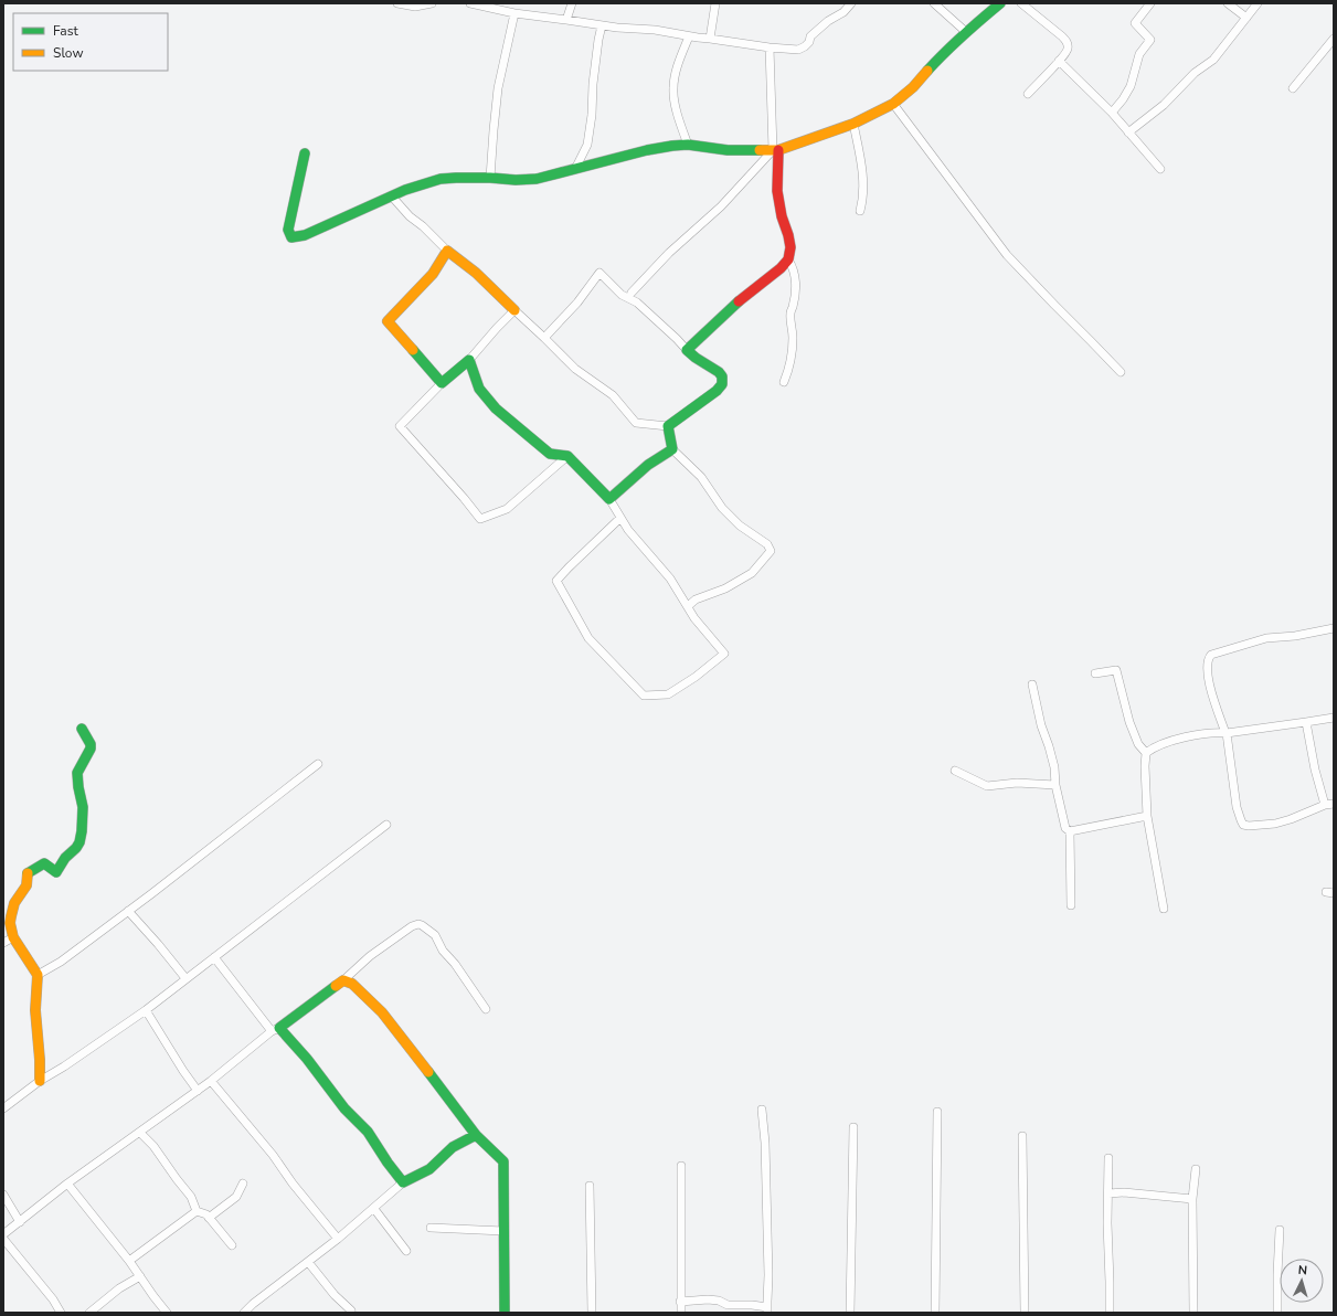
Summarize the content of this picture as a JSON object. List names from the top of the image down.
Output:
{
  "legend": ["Fast", "Slow"],
  "north": "top"
}
